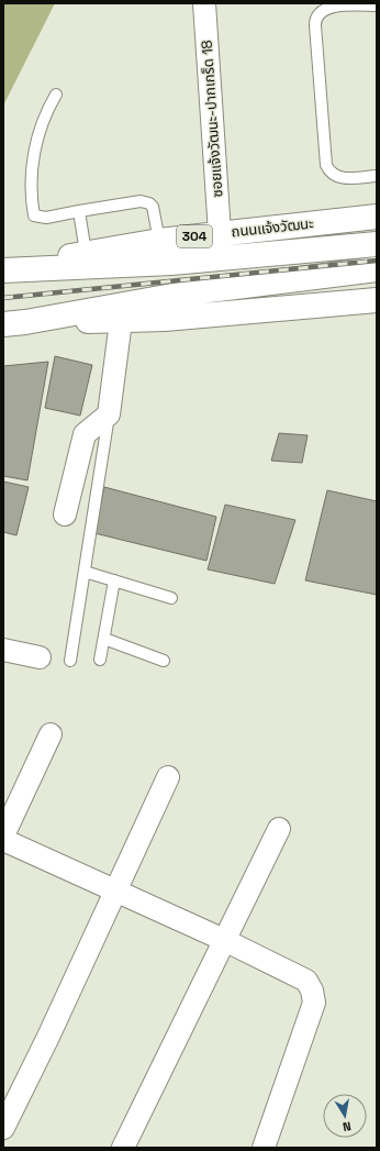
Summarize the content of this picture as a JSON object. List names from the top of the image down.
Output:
{
  "streets": {
    "main road": ["ถนนแจ้งวัฒนะ", "304"],
    "street": ["ซอยแจ้งวัฒนะ-ปากเกร็ด 18"]
  },
  "crossings": [
    ["ซอยแจ้งวัฒนะ-ปากเกร็ด 18", "ถนนแจ้งวัฒนะ"]
  ],
  "north": "bottom"
}
